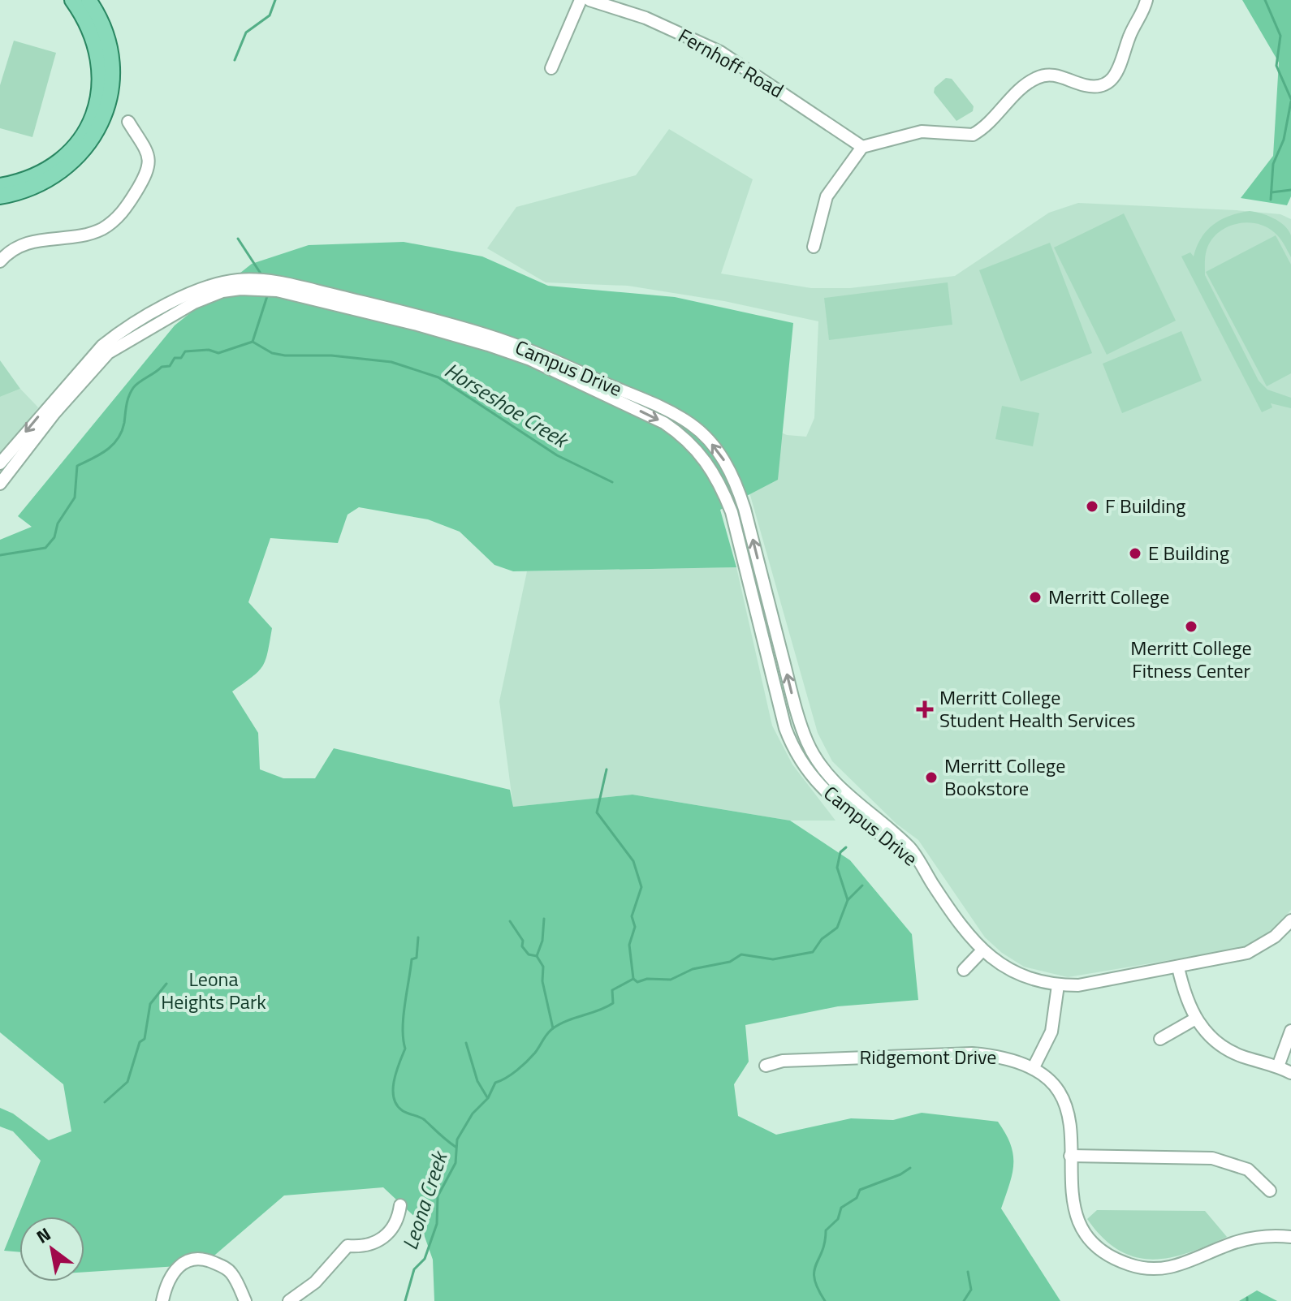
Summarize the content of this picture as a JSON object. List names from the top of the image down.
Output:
{
  "streets": {
    "street": ["Fernhoff Road", "Campus Drive", "Ridgemont Drive"]
  },
  "water": ["Horseshoe Creek", "Leona Creek"],
  "parks": ["Leona Heights Park"],
  "places": {
    "other": [
      "F Building",
      "E Building",
      "Merritt College",
      "Merritt College Fitness Center",
      "Merritt College Bookstore"
    ],
    "health": ["Merritt College Student Health Services"]
  },
  "north": "top left"
}
